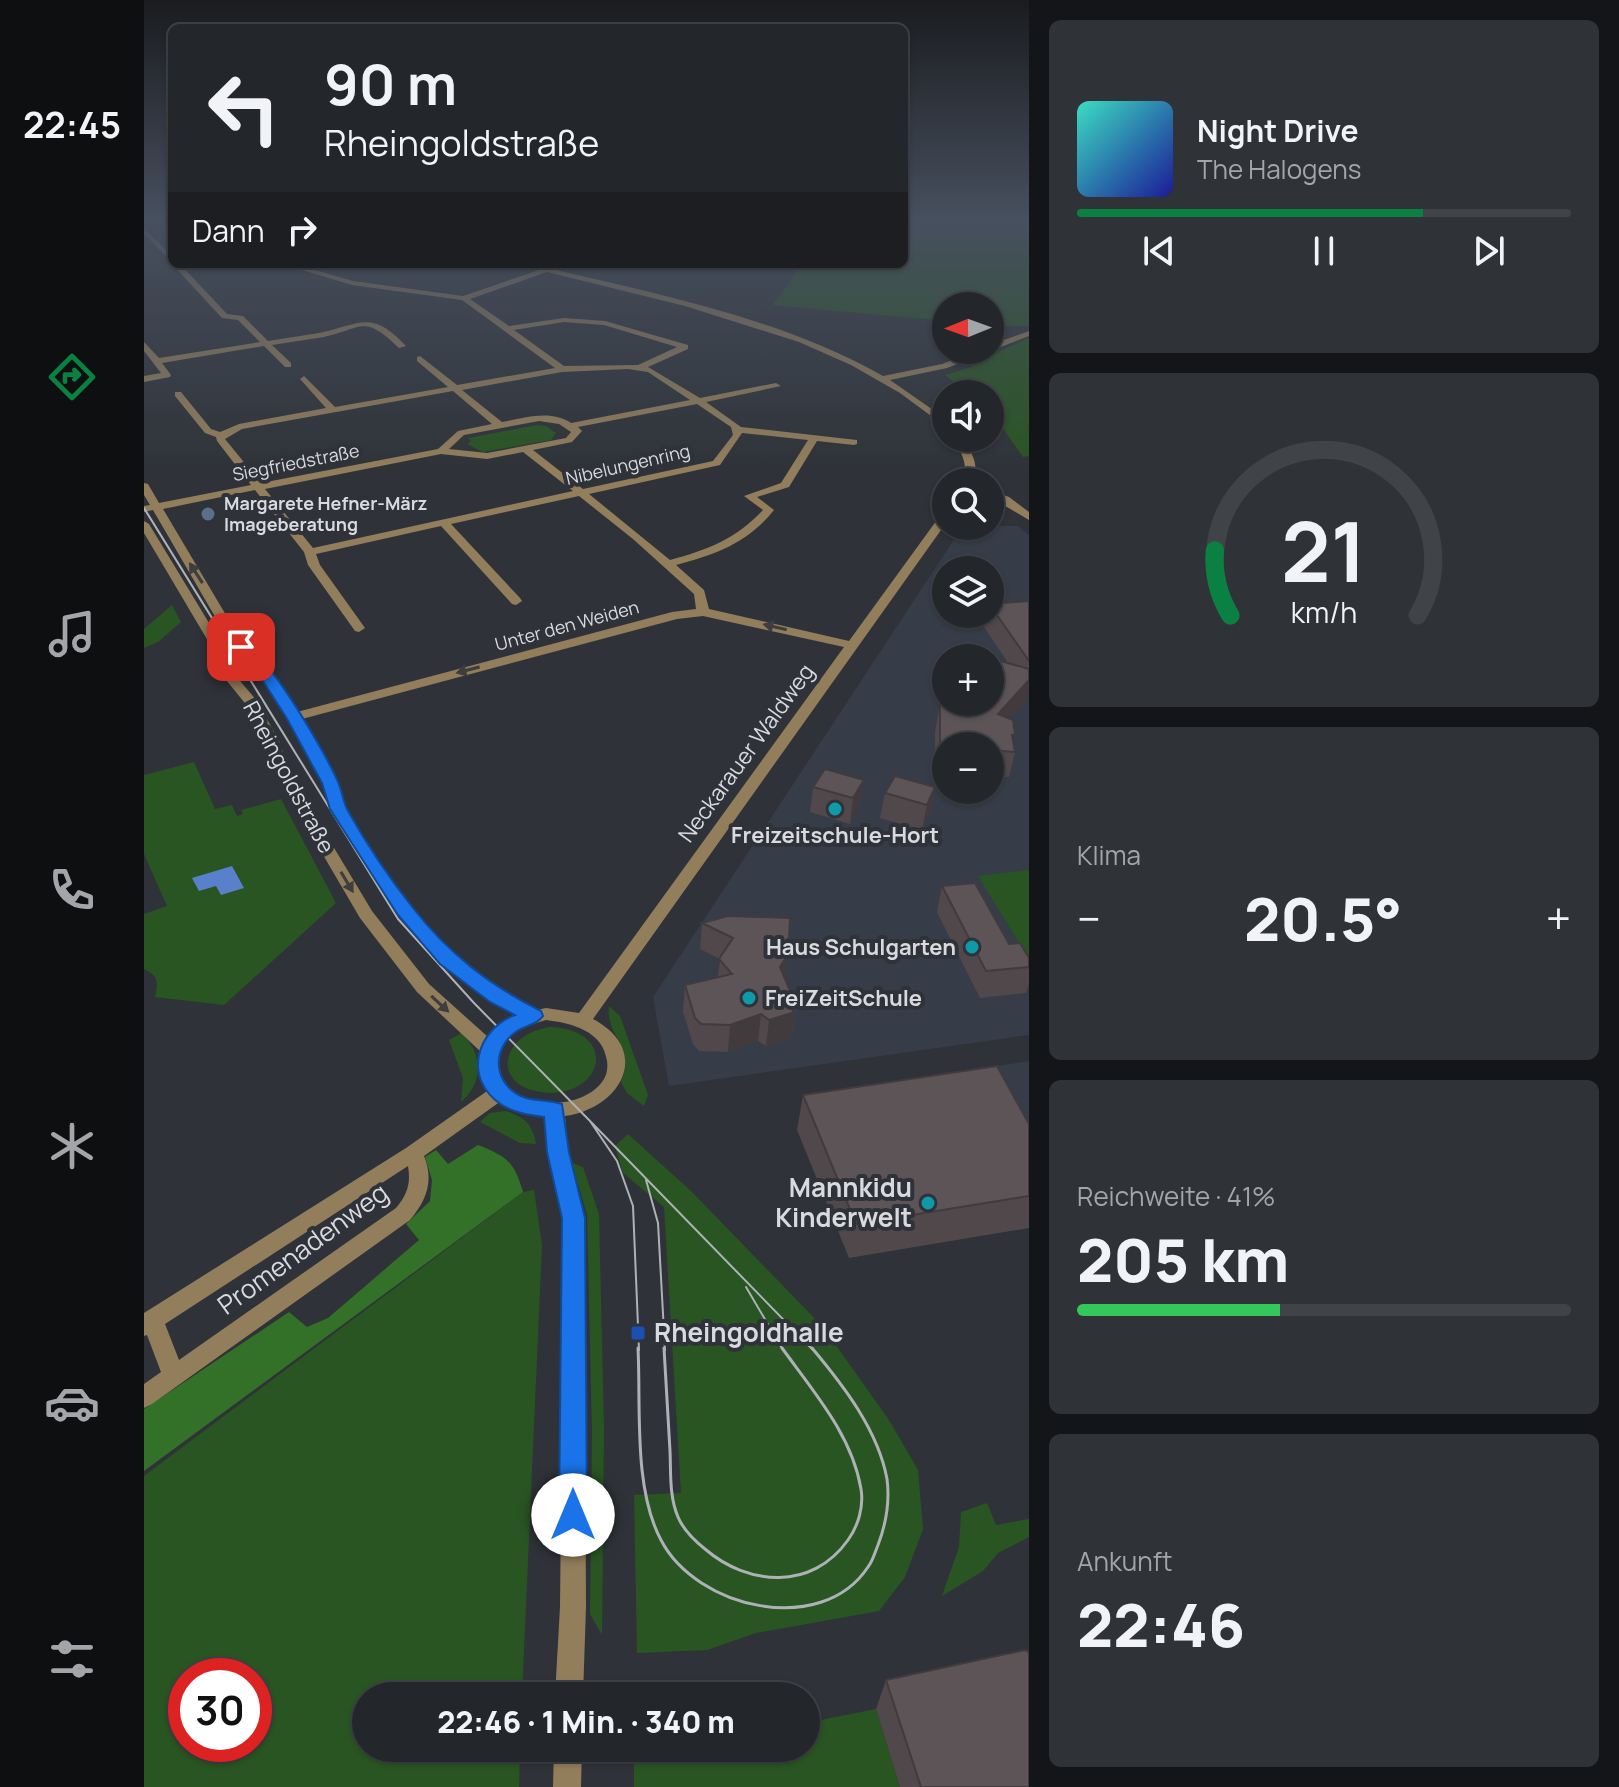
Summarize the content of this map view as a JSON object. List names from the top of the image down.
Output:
{
  "streets": {
    "street": [
      "Siegfriedstraße",
      "Nibelungenring",
      "Unter den Weiden",
      "Neckarauer Waldweg",
      "Rheingoldstraße",
      "Promenadenweg"
    ]
  },
  "crossings": [
    ["Siegfriedstraße", "Rheingoldstraße"],
    ["Unter den Weiden", "Neckarauer Waldweg"],
    ["Unter den Weiden", "Rheingoldstraße"],
    ["Neckarauer Waldweg", "Rheingoldstraße"]
  ],
  "one_way": ["Unter den Weiden"],
  "places": {
    "other": [
      "Margarete Hefner-März Imageberatung",
      "Freizeitschule-Hort",
      "Haus Schulgarten",
      "FreiZeitSchule",
      "Mannkidu Kinderwelt"
    ],
    "transit": ["Rheingoldhalle"]
  },
  "north": "left",
  "page": {
    "tabs": "22:45",
    "turn": ["90 m", "Rheingoldstraße"],
    "song": ["Night Drive", "The Halogens"],
    "then": "Dann",
    "map_buttons": ["+", "−"],
    "tile": [
      "Klima",
      ["Reichweite · 41%", "205 km"],
      ["Ankunft", "22:46"]
    ],
    "heat": ["−", "20.5°", "+"],
    "limit": "30",
    "trip": "22:46 · 1 Min. · 340 m",
    "gauge": ["21", "km/h"]
  }
}
